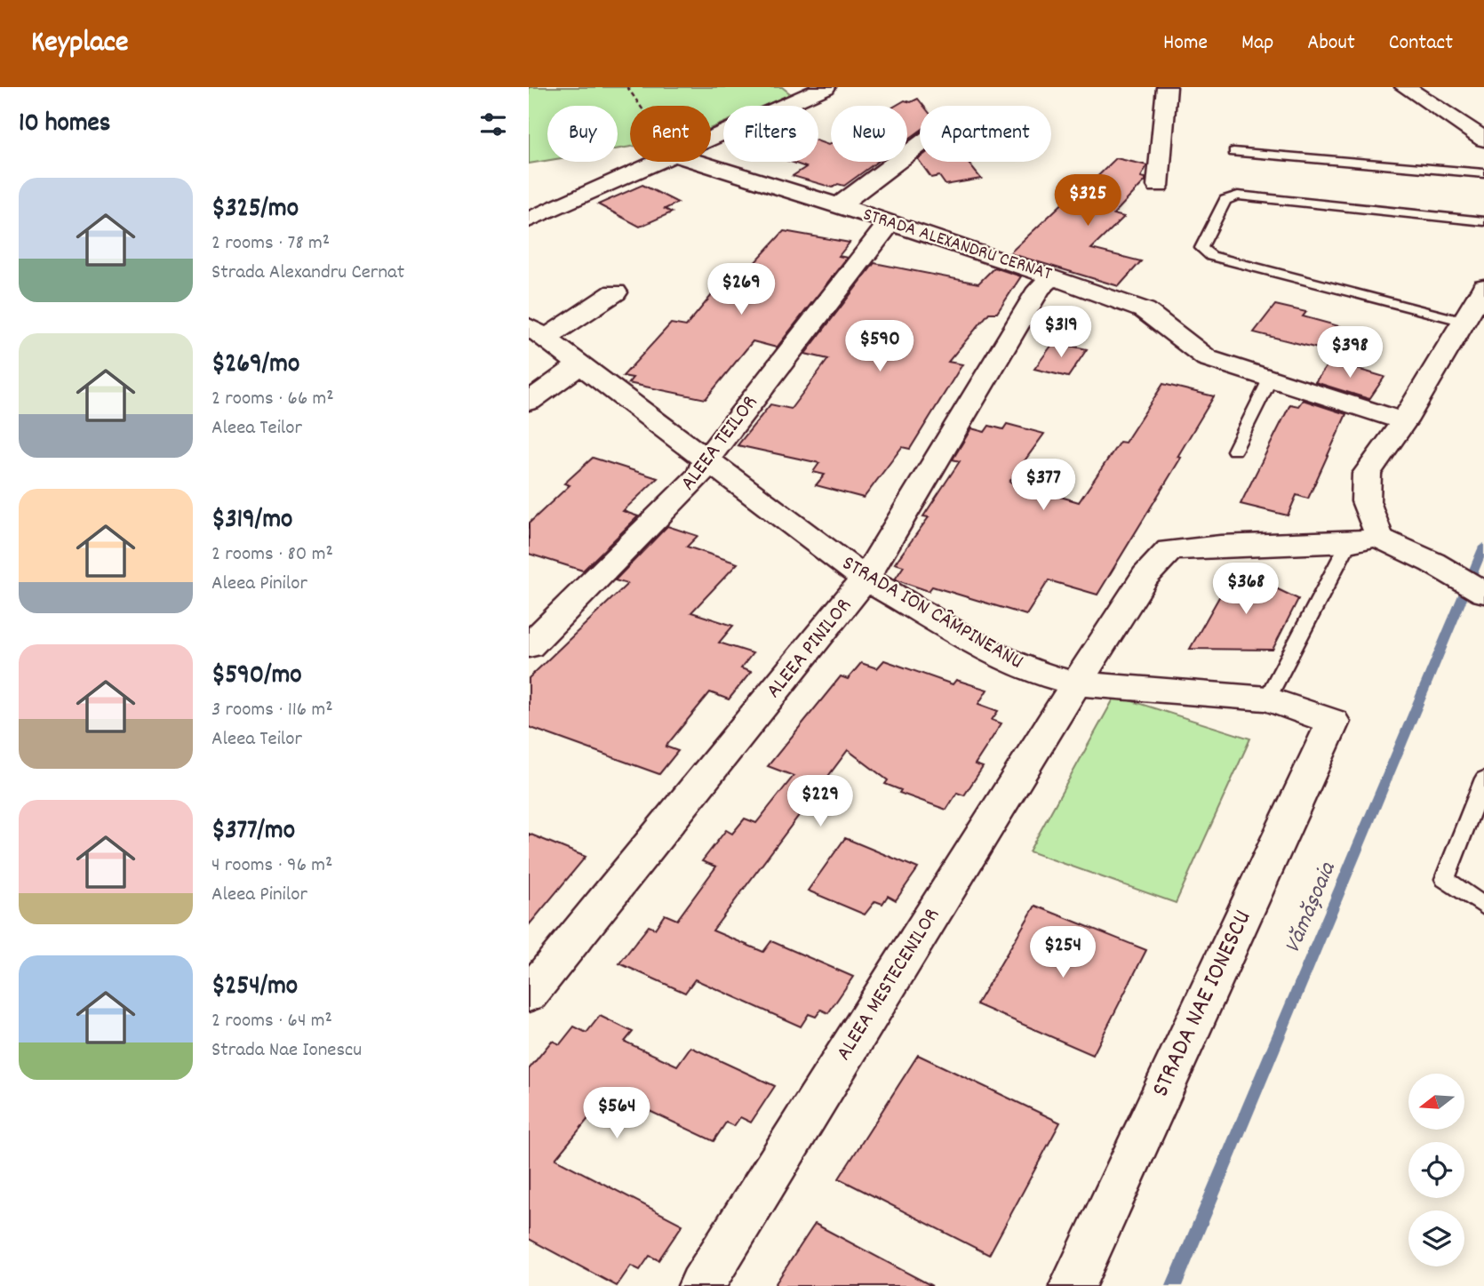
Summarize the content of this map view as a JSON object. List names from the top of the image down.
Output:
{
  "streets": {
    "street": [
      "STRADA ALEXANDRU CERNAT",
      "ALEEA TEILOR",
      "STRADA ION CÂMPINEANU",
      "ALEEA PINILOR",
      "ALEEA MESTECENILOR",
      "STRADA NAE IONESCU"
    ]
  },
  "crossings": [
    ["STRADA ALEXANDRU CERNAT", "ALEEA TEILOR"],
    ["STRADA ALEXANDRU CERNAT", "ALEEA PINILOR"],
    ["ALEEA TEILOR", "STRADA ION CÂMPINEANU"],
    ["STRADA ION CÂMPINEANU", "ALEEA PINILOR"],
    ["STRADA ION CÂMPINEANU", "ALEEA MESTECENILOR"],
    ["STRADA ION CÂMPINEANU", "STRADA NAE IONESCU"]
  ],
  "water": ["Vămășoaia"],
  "north": "left",
  "page": {
    "header": "Keyplace",
    "nav": [
      "Home",
      "Map",
      "About",
      "Contact"
    ],
    "heading": "10 homes",
    "chip": [
      "Buy",
      "Rent",
      "Filters",
      "New",
      "Apartment"
    ],
    "list": [
      {
        "name": "$325/mo",
        "note": "2 rooms · 78 m² · Strada Alexandru Cernat"
      },
      {
        "name": "$269/mo",
        "note": "2 rooms · 66 m² · Aleea Teilor"
      },
      {
        "name": "$319/mo",
        "note": "2 rooms · 80 m² · Aleea Pinilor"
      },
      {
        "name": "$590/mo",
        "note": "3 rooms · 116 m² · Aleea Teilor"
      },
      {
        "name": "$377/mo",
        "note": "4 rooms · 96 m² · Aleea Pinilor"
      },
      {
        "name": "$254/mo",
        "note": "2 rooms · 64 m² · Strada Nae Ionescu"
      }
    ],
    "price": [
      "$325",
      "$269",
      "$319",
      "$590",
      "$398",
      "$377",
      "$368",
      "$229",
      "$254",
      "$564"
    ]
  }
}
